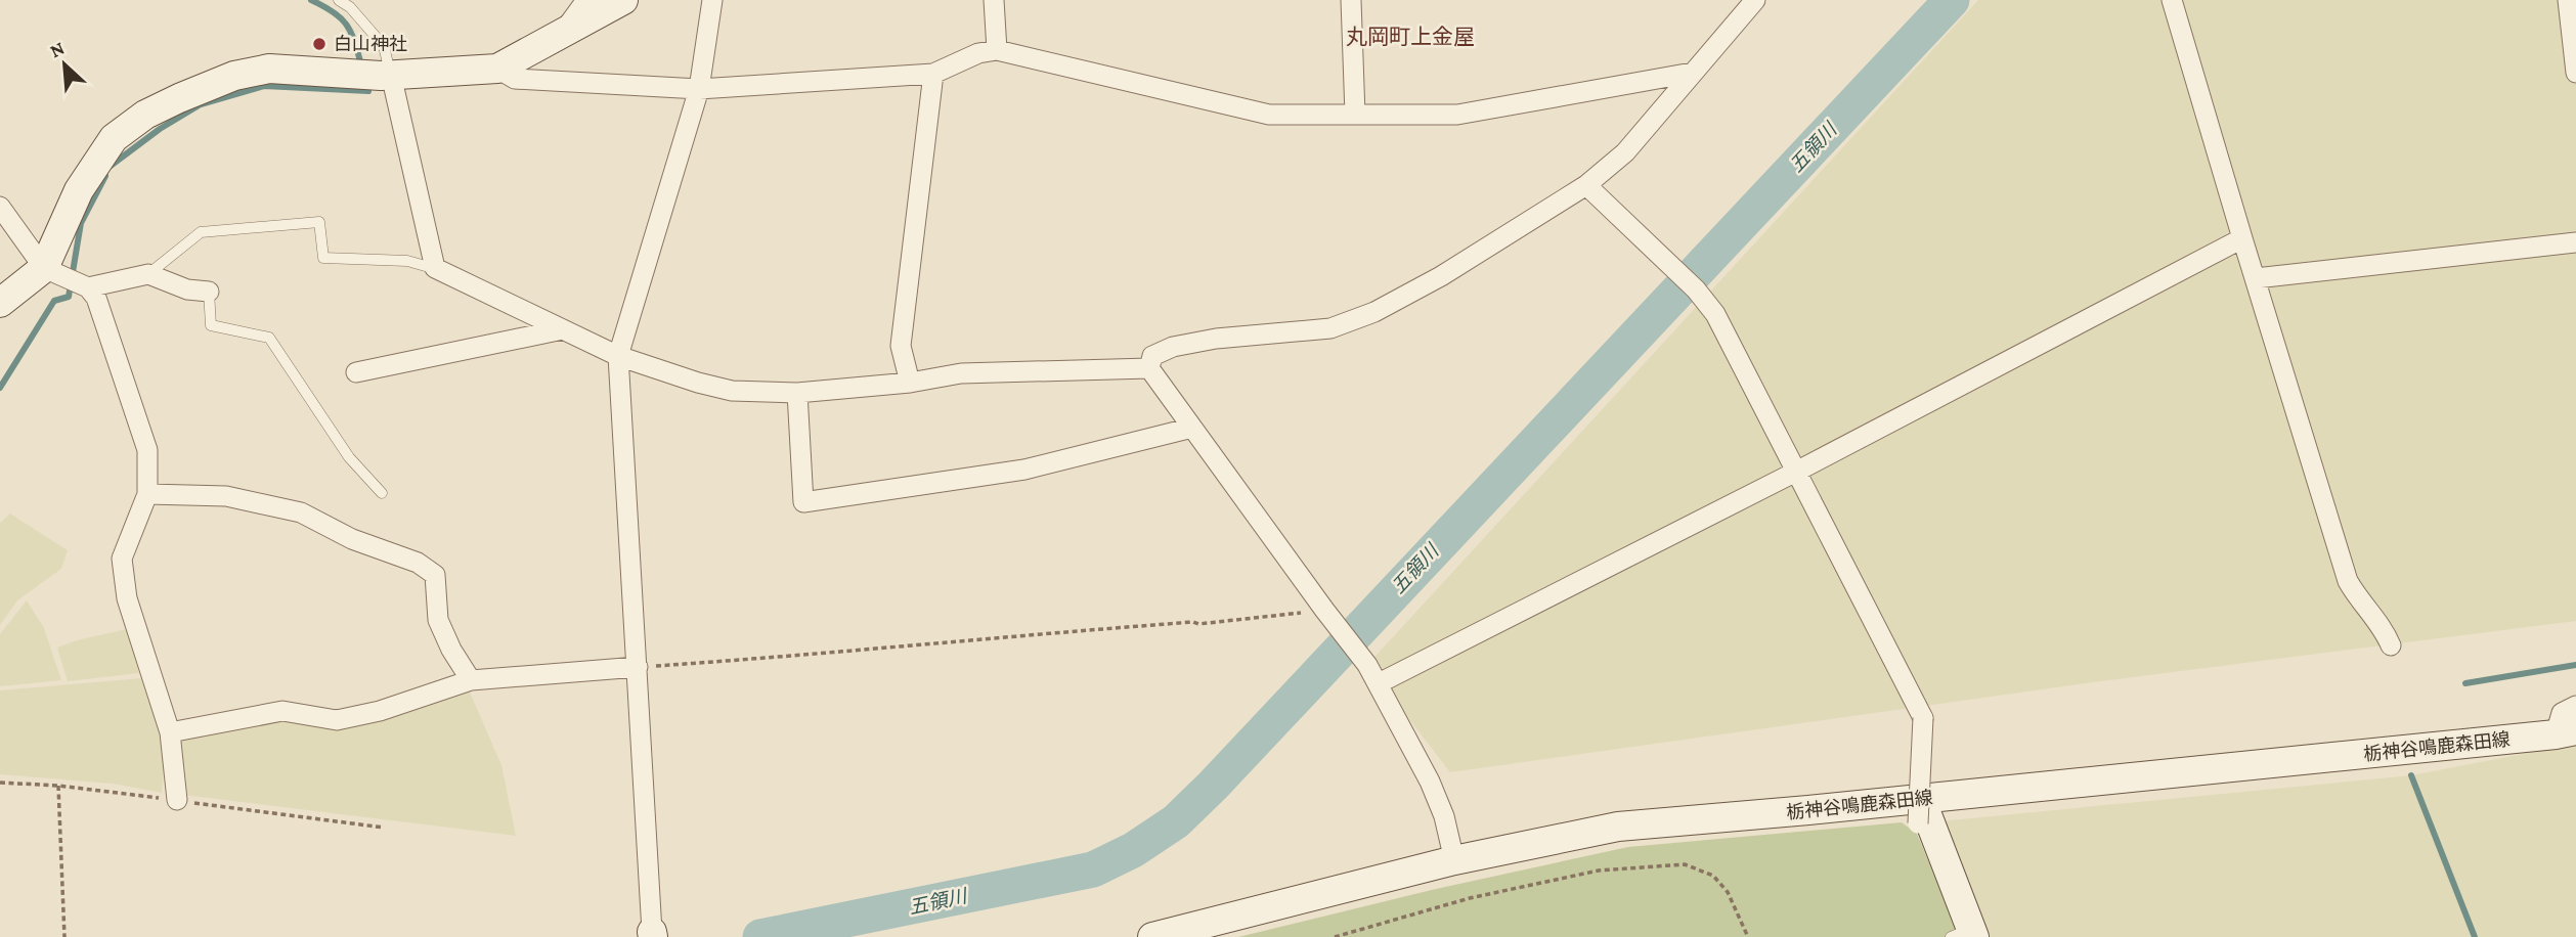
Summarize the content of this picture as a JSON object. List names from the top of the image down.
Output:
{
  "streets": {
    "main road": ["栃神谷鳴鹿森田線"]
  },
  "districts": ["丸岡町上金屋"],
  "water": ["五領川"],
  "places": ["白山神社"],
  "north": "top left"
}
